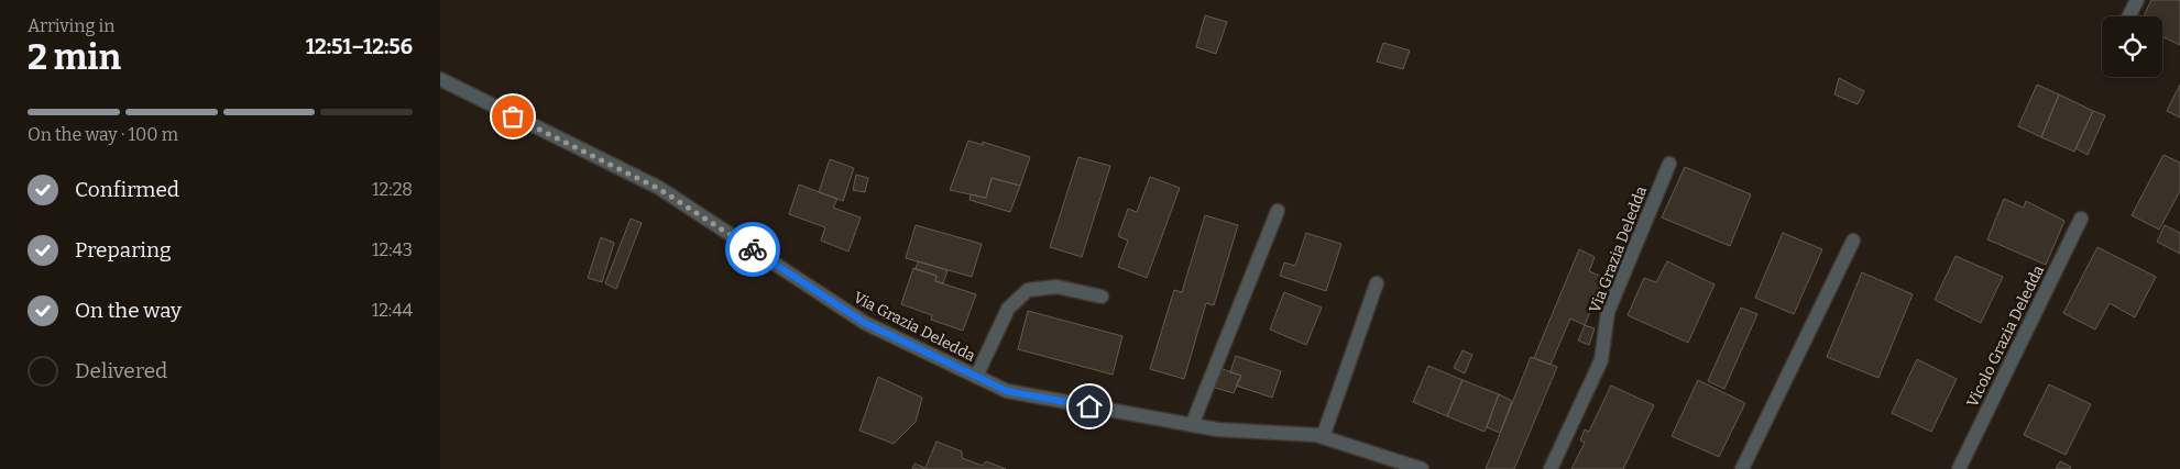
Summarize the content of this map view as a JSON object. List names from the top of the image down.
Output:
{
  "streets": {
    "street": ["Via Grazia Deledda", "Vicolo Grazia Deledda"]
  },
  "page": {
    "heading": ["2 min", "Arriving in", "12:51–12:56"],
    "bar": "On the way · 100 m",
    "list": [
      ["Confirmed", "12:28"],
      ["Preparing", "12:43"],
      ["On the way", "12:44"],
      "Delivered"
    ]
  }
}
